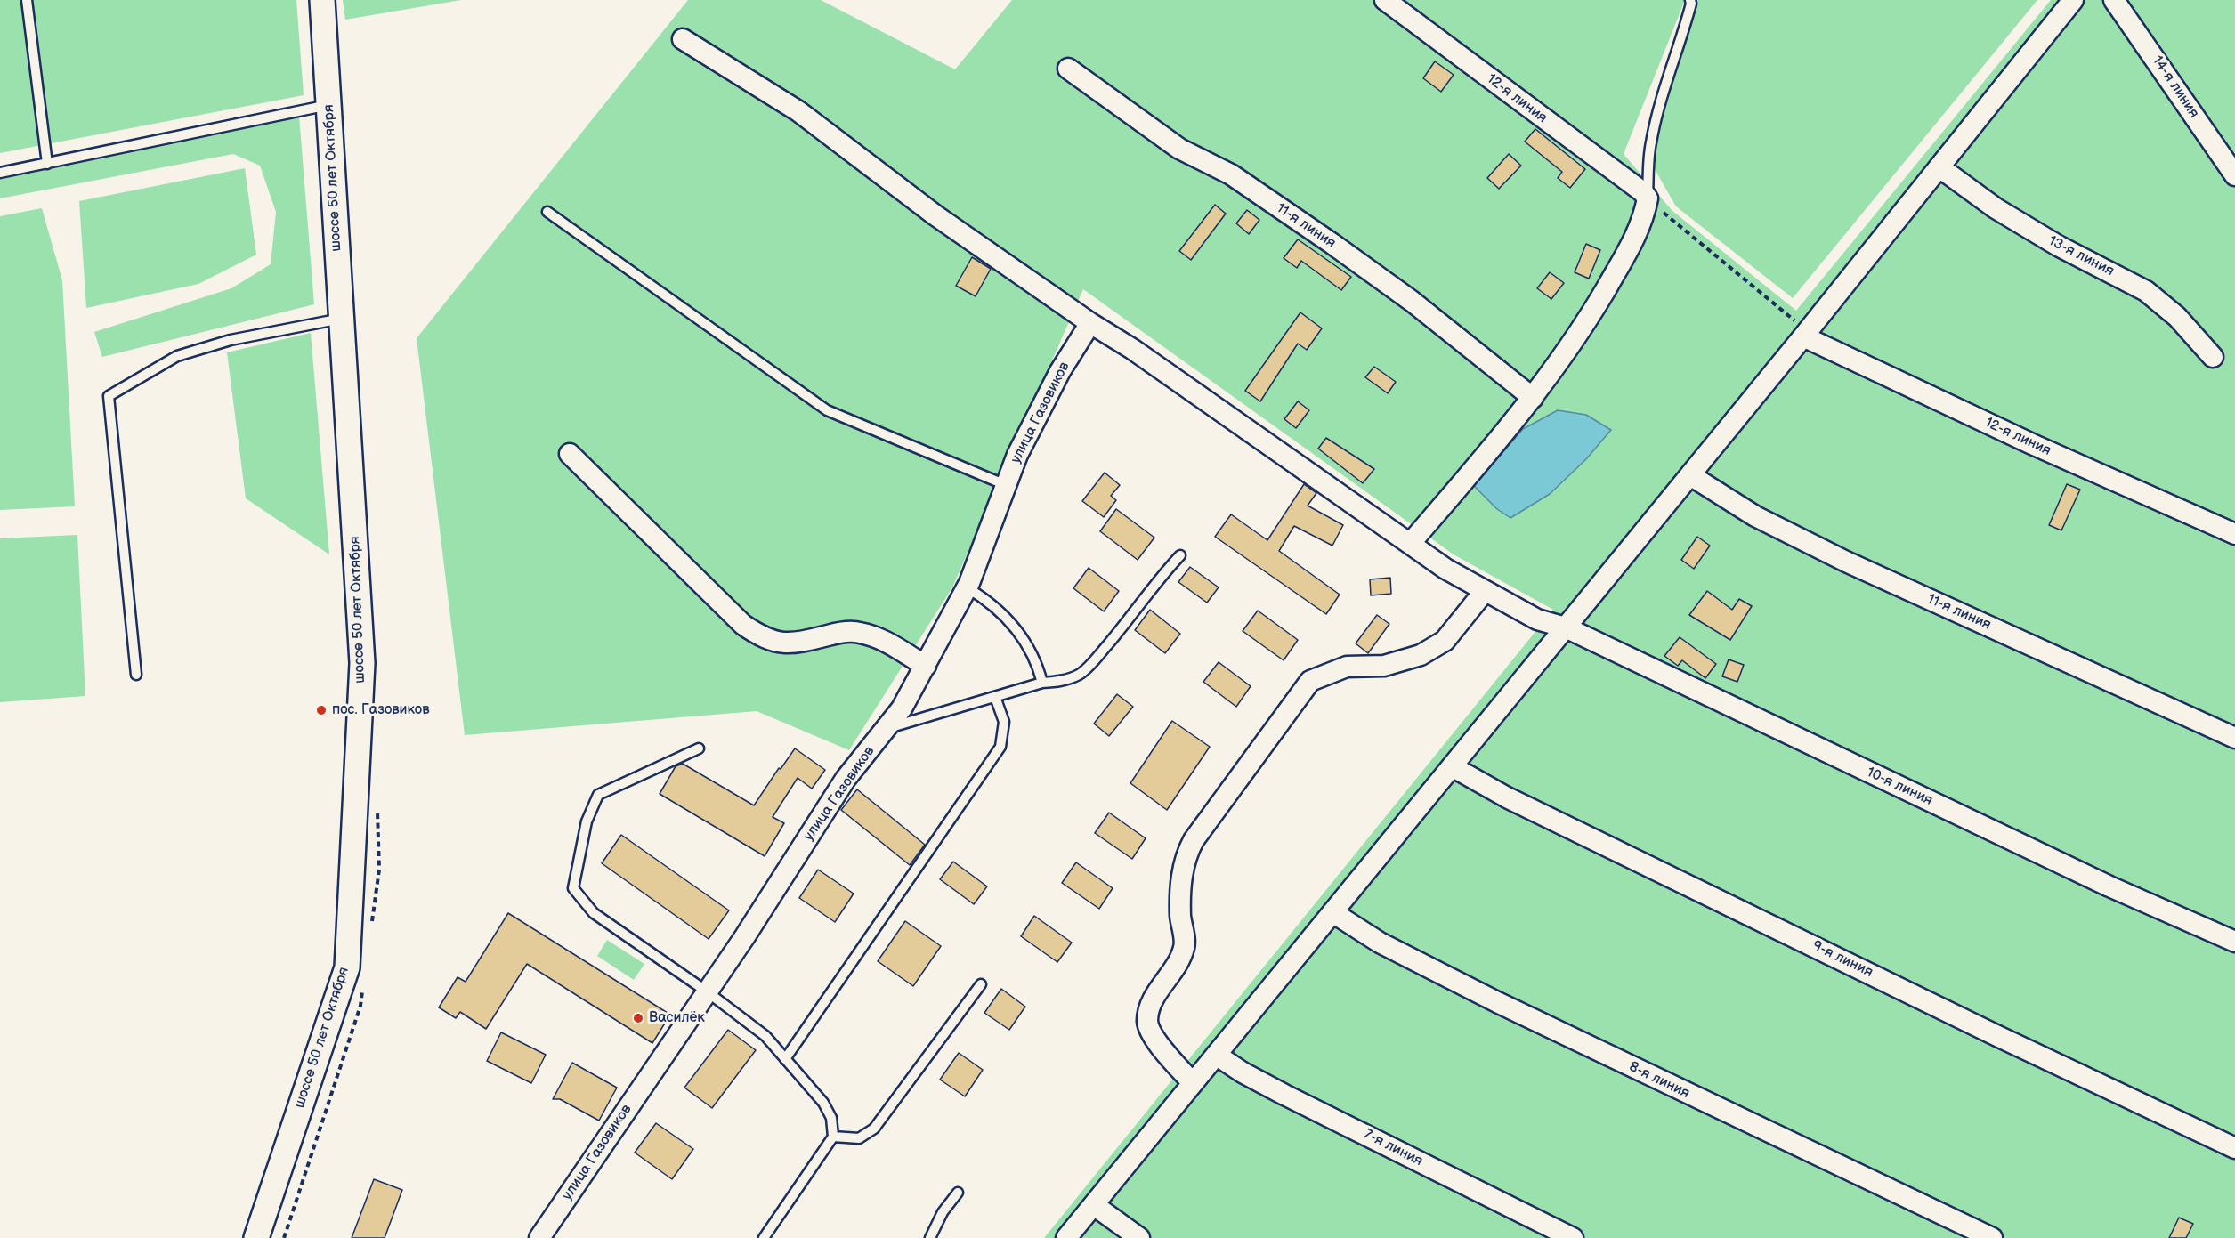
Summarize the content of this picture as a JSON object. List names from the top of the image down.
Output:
{
  "streets": {
    "street": [
      "14-я линия",
      "12-я линия",
      "шоссе 50 лет Октября",
      "11-я линия",
      "13-я линия",
      "улица Газовиков",
      "10-я линия",
      "9-я линия",
      "8-я линия",
      "7-я линия"
    ]
  },
  "crossings": [
    ["улица Газовиков", "10-я линия"]
  ],
  "places": ["пос. Газовиков", "Василёк"]
}
